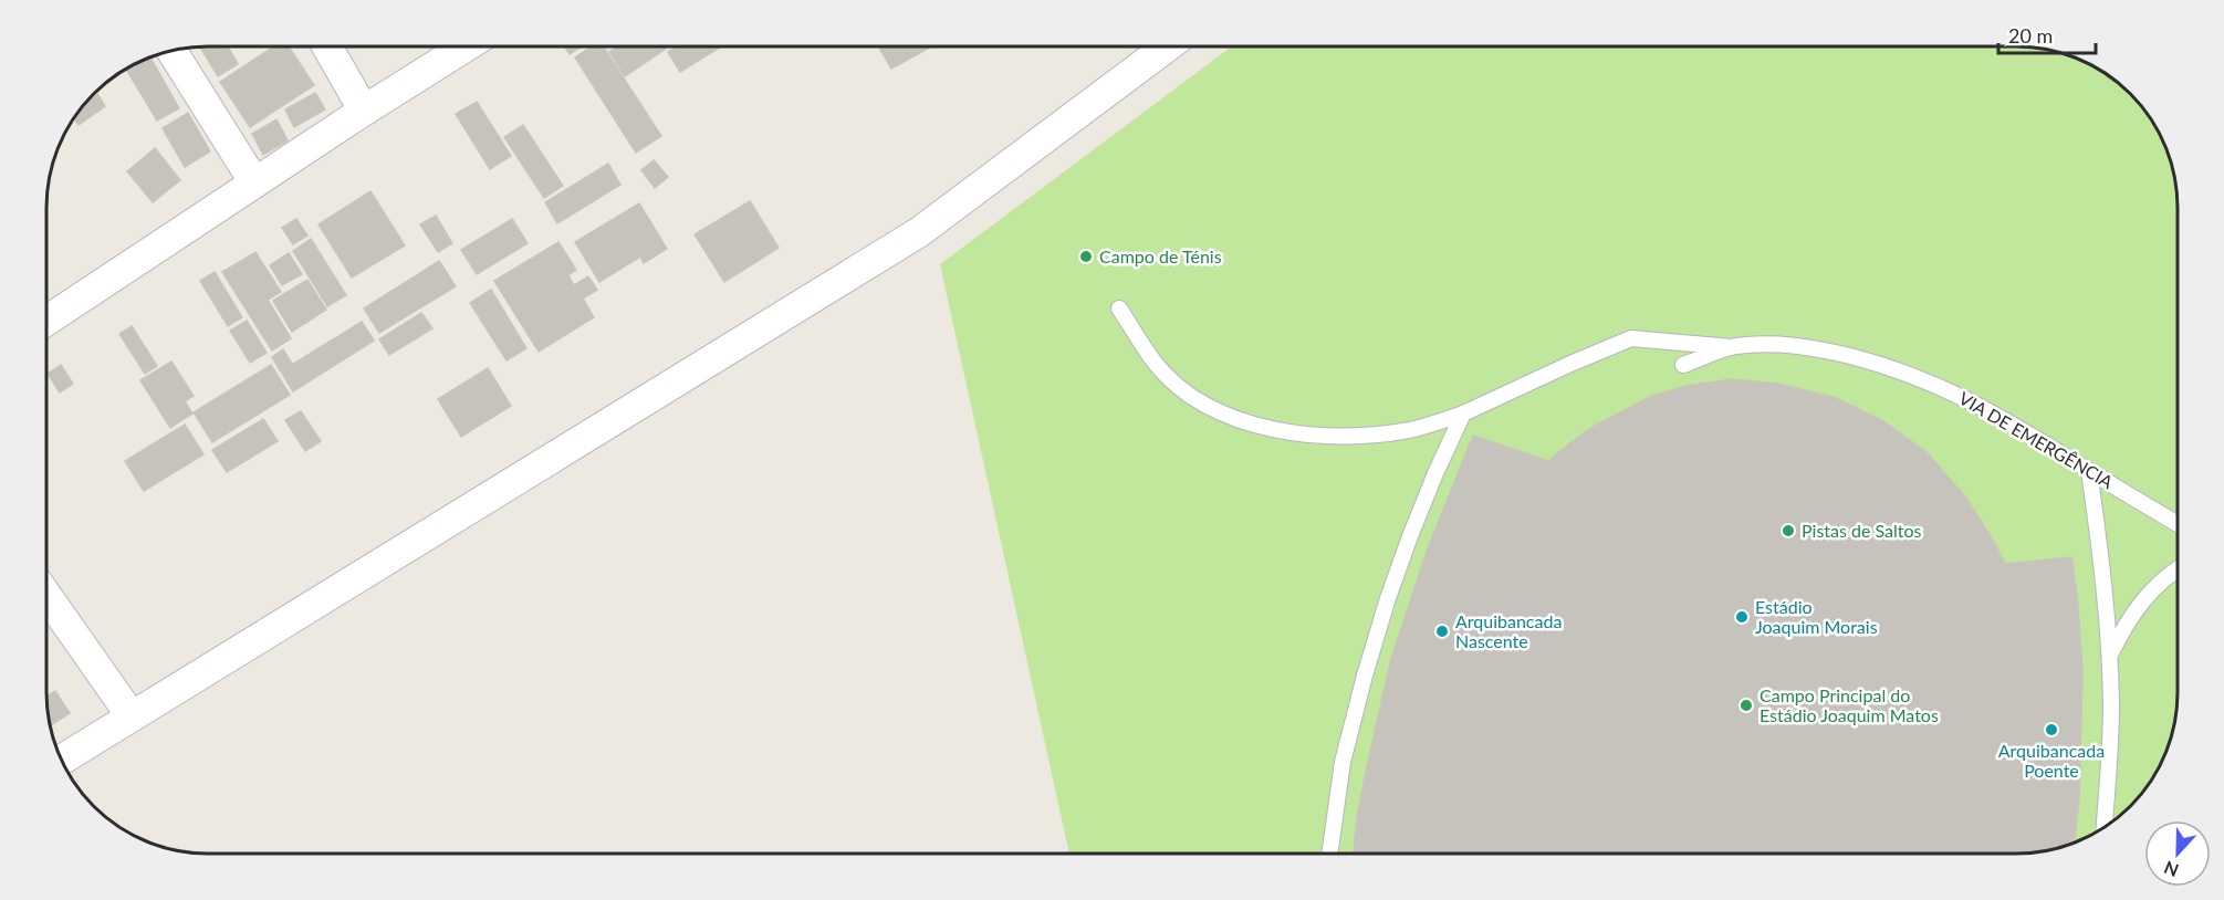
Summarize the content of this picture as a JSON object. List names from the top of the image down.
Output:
{
  "streets": {
    "lane": ["VIA DE EMERGÊNCIA"]
  },
  "places": [
    "Campo de Ténis",
    "Pistas de Saltos",
    "Estádio Joaquim Morais",
    "Arquibancada Nascente",
    "Campo Principal do Estádio Joaquim Matos",
    "Arquibancada Poente"
  ],
  "scale_bar": "20 m",
  "north": "bottom"
}
